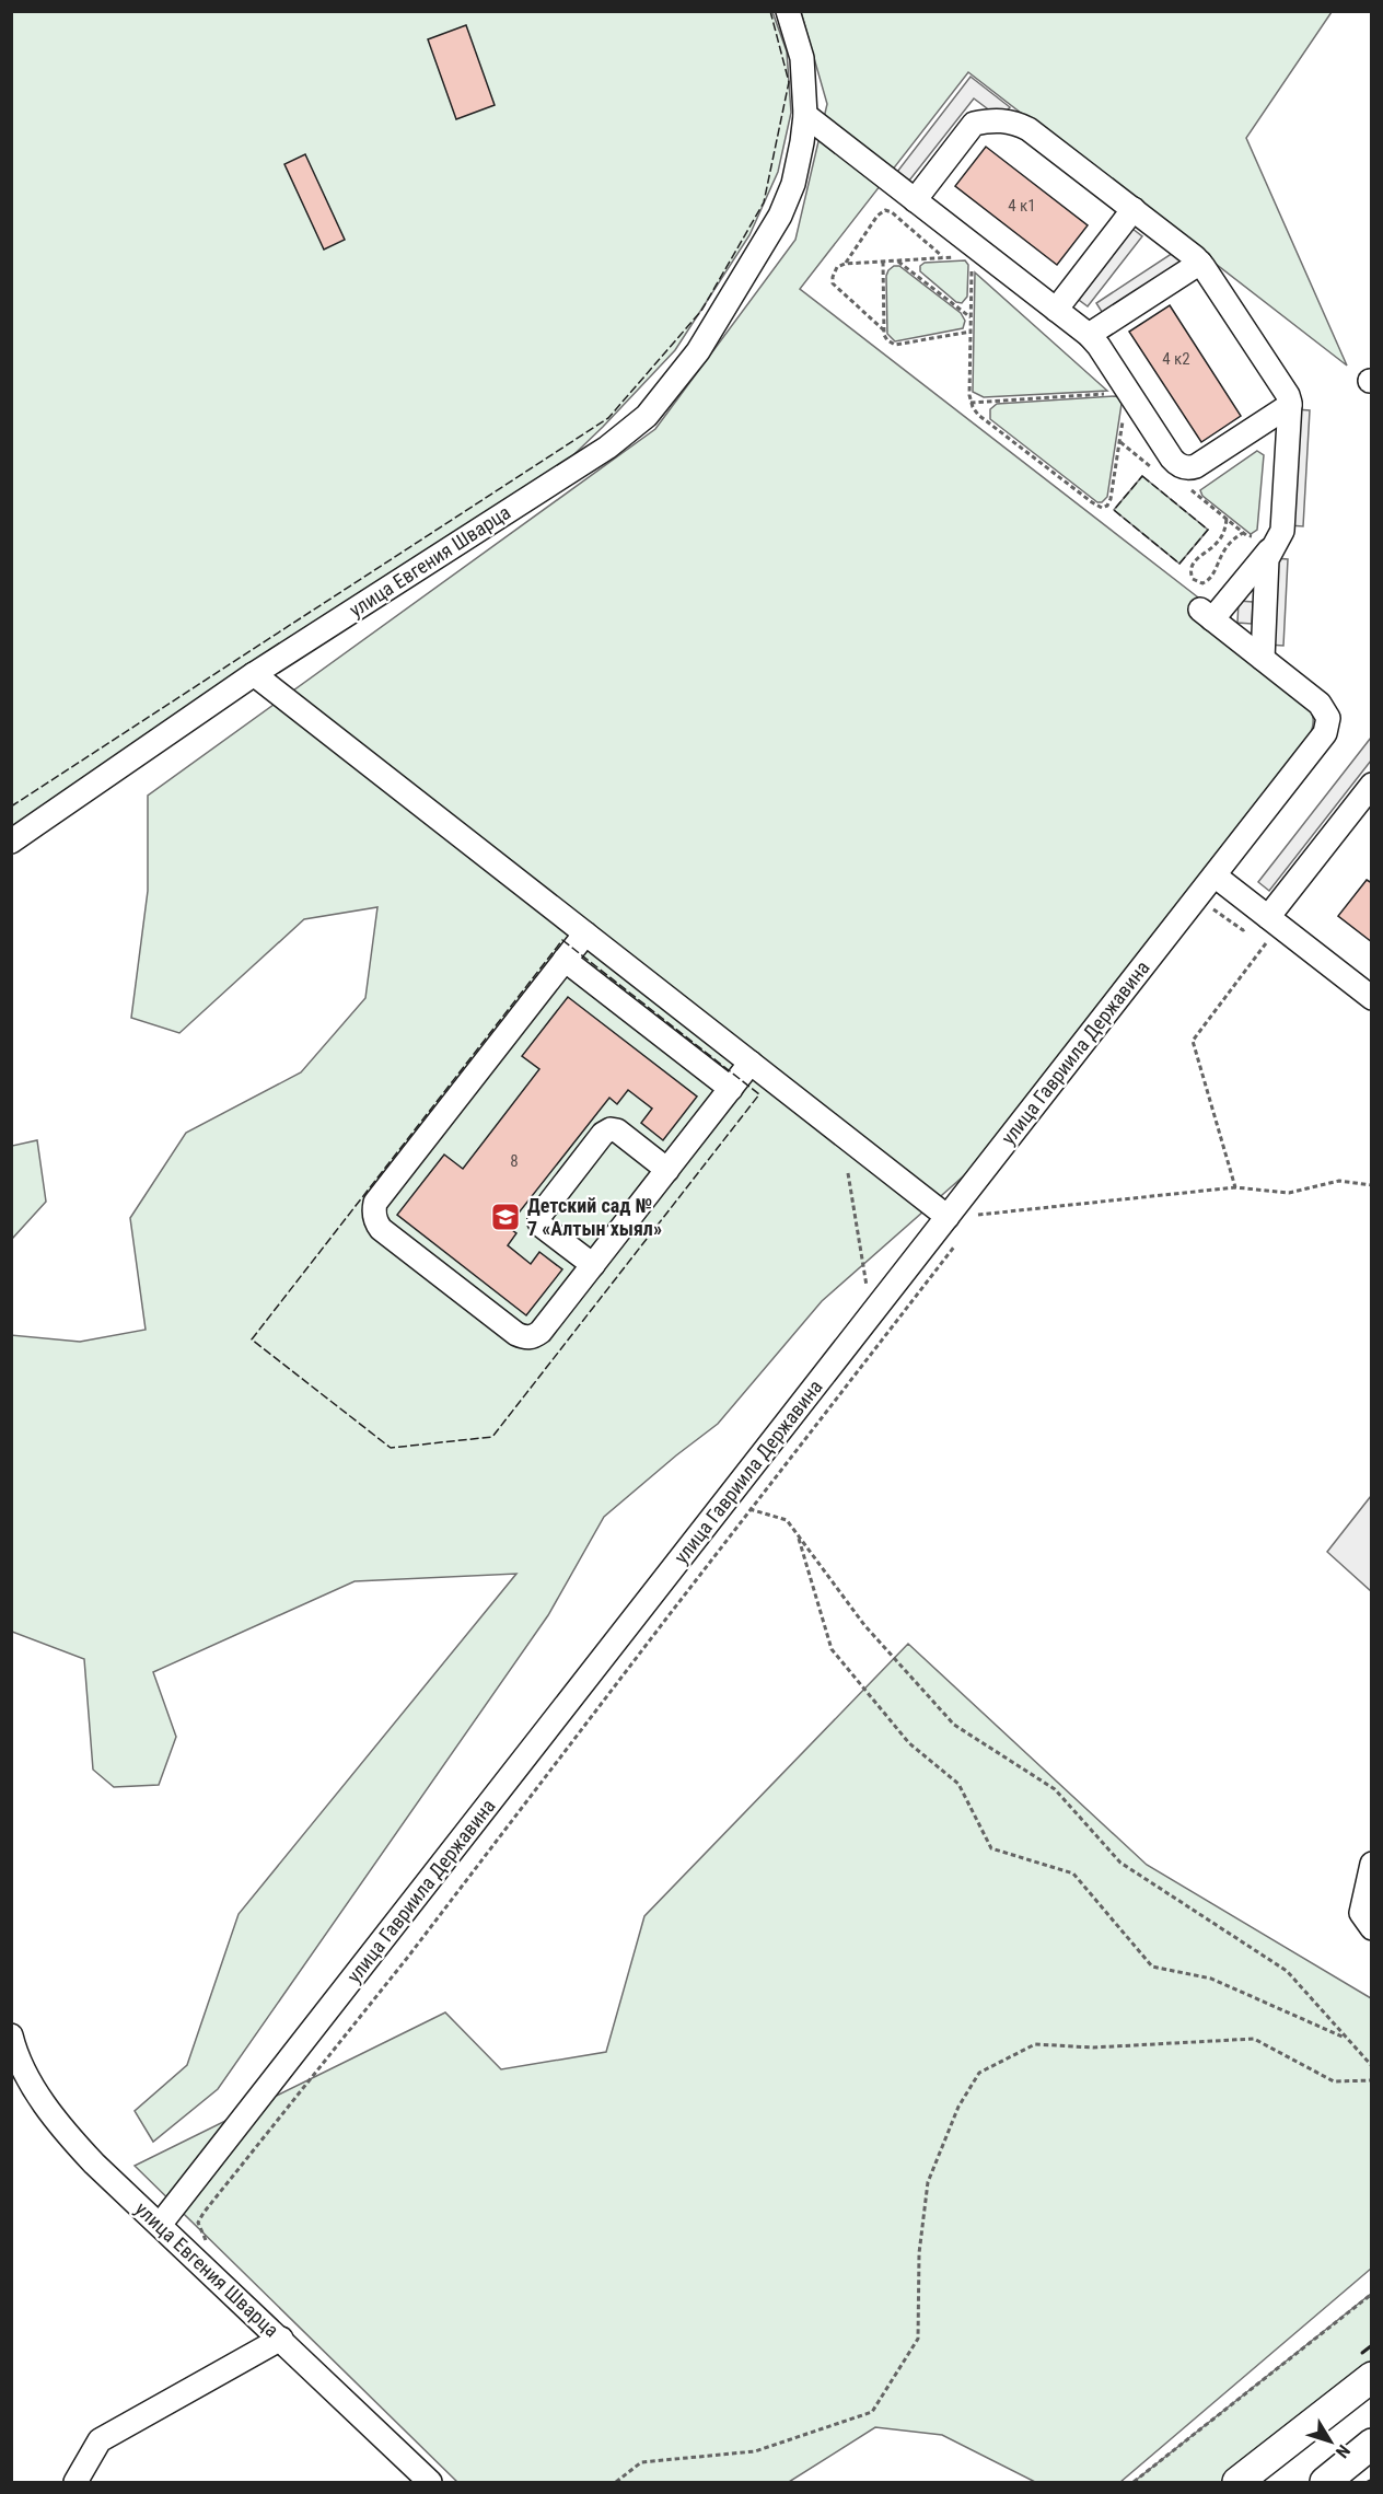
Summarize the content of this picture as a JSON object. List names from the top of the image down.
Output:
{
  "streets": {
    "street": ["улица Евгения Шварца", "улица Гавриила Державина"]
  },
  "crossings": [
    ["улица Евгения Шварца", "улица Гавриила Державина"]
  ],
  "places": {
    "school or university": ["Детский сад № 7 «Алтын хыял»"]
  },
  "house_numbers": ["4 к1", "4 к2", "8"],
  "north": "bottom right"
}
